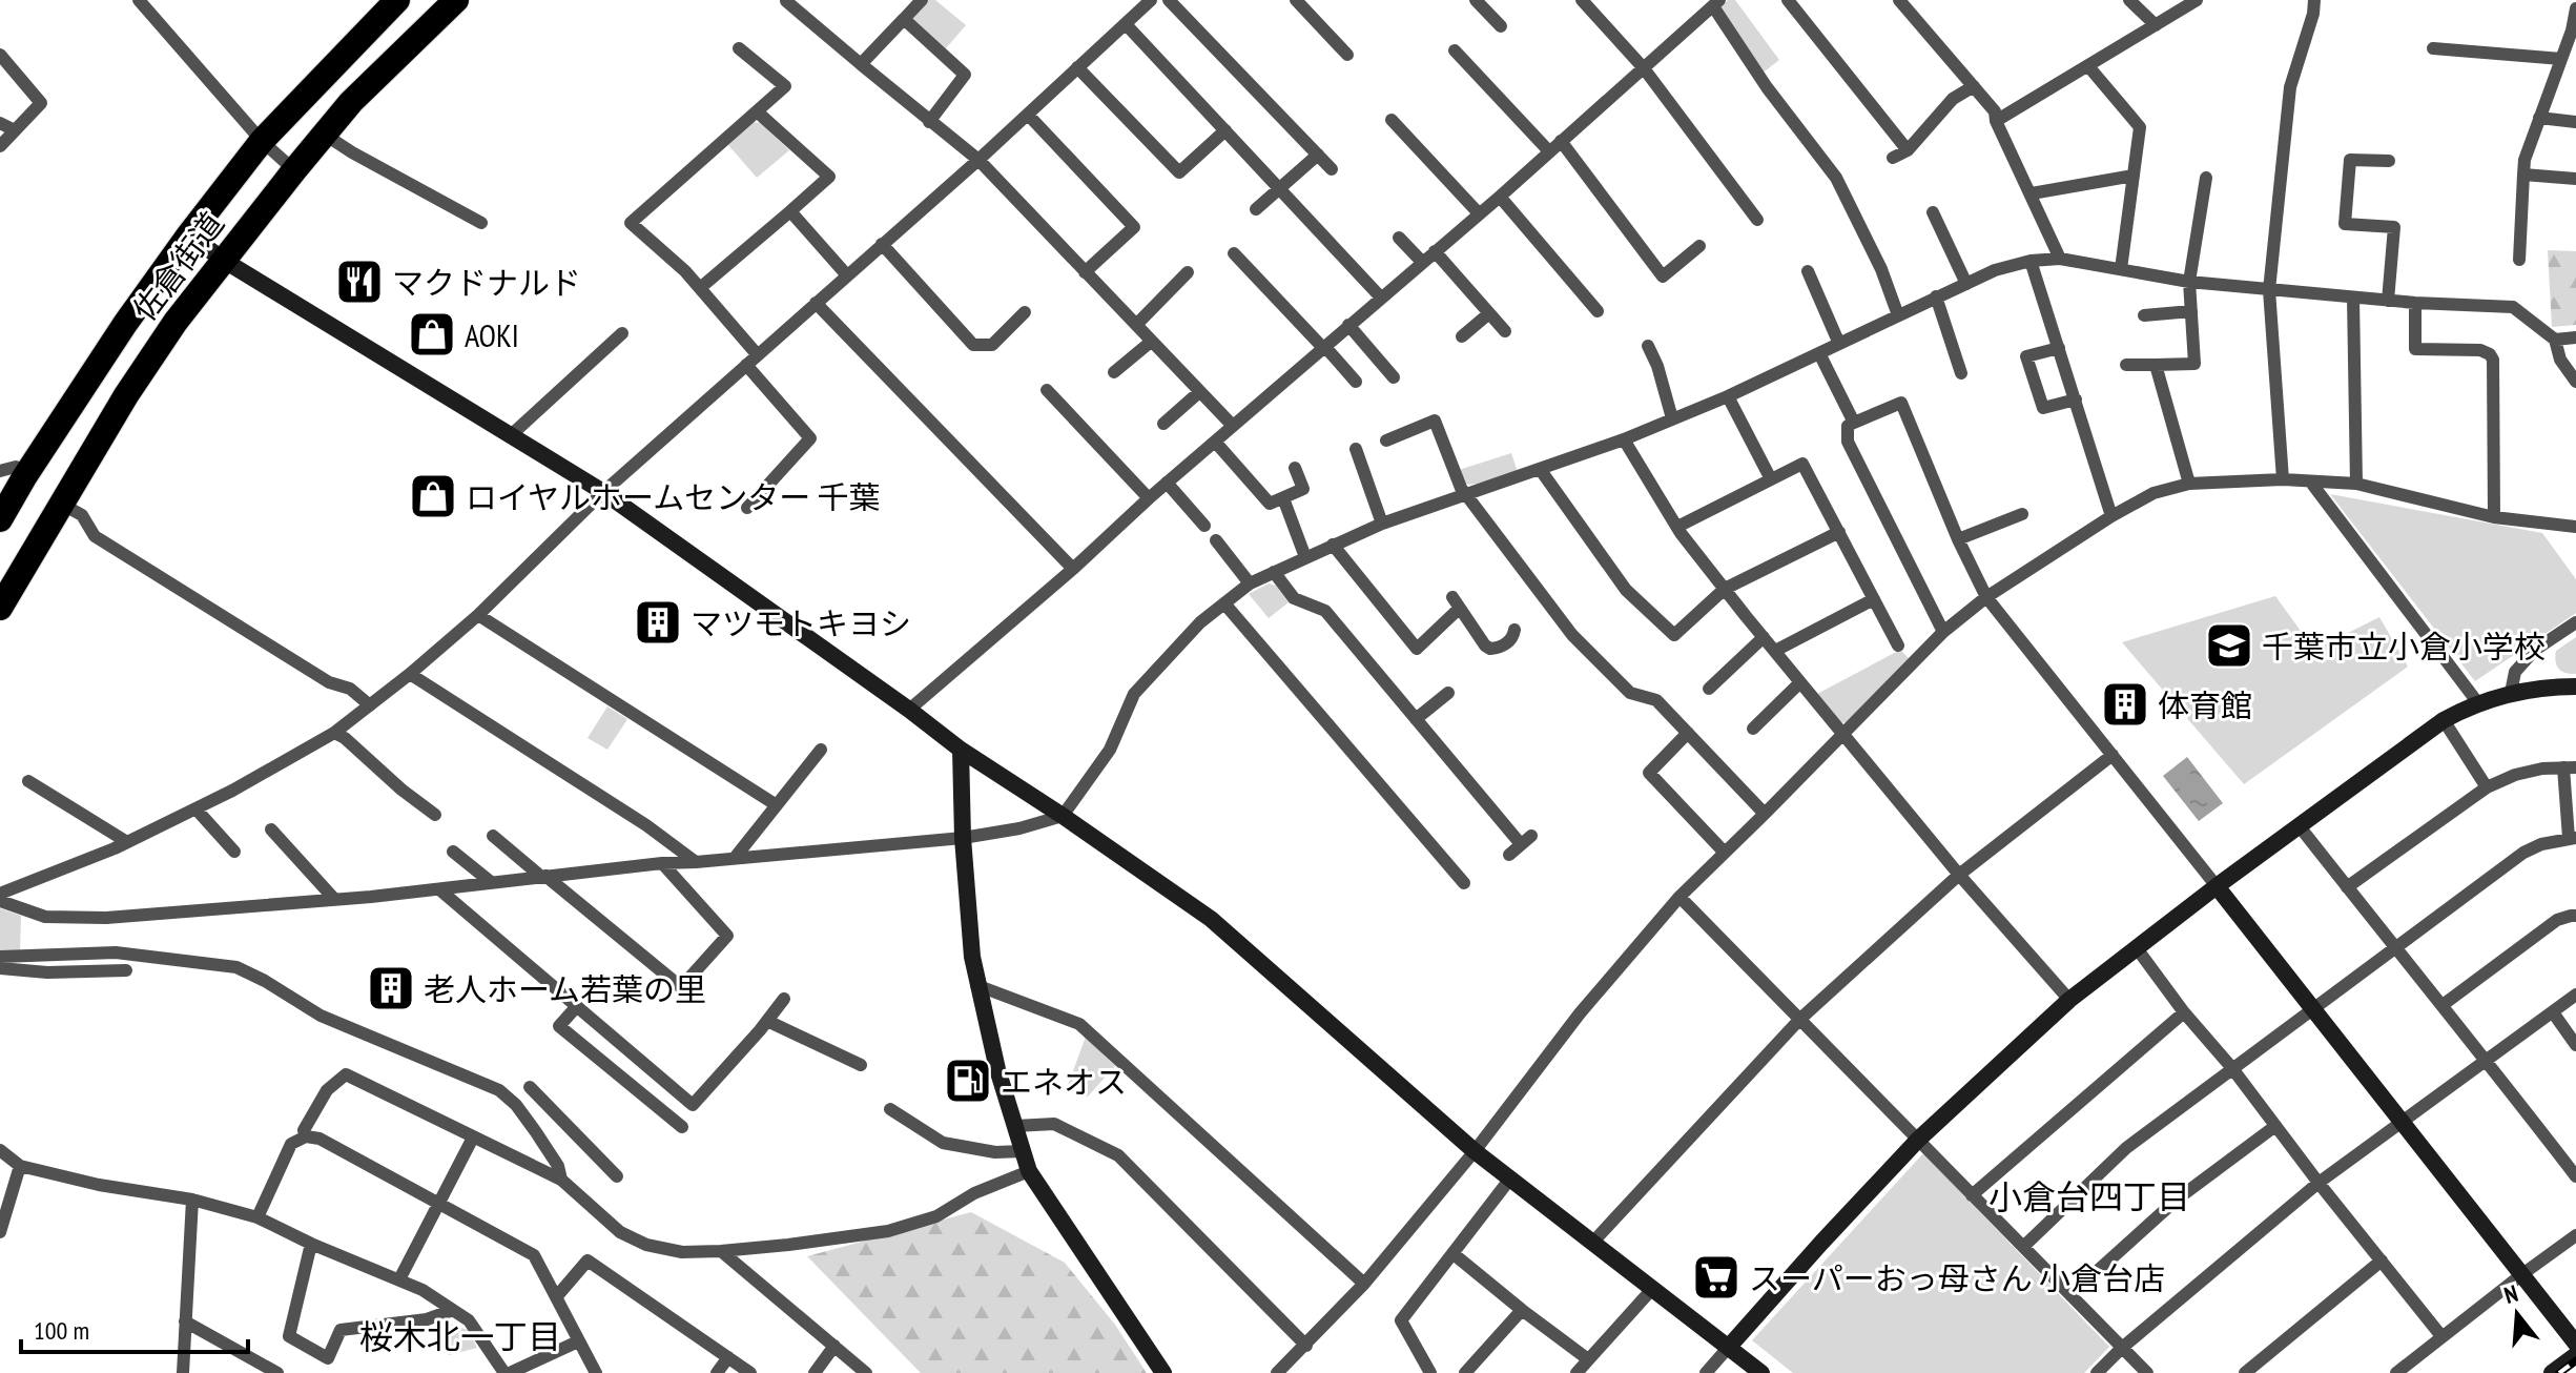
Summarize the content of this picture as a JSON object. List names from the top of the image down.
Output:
{
  "streets": {
    "highway": ["佐倉街道"]
  },
  "districts": ["小倉台四丁目", "桜木北一丁目"],
  "places": {
    "restaurant": ["マクドナルド"],
    "shop": ["AOKI", "ロイヤルホームセンター 千葉"],
    "building": ["マツモトキヨシ", "体育館", "老人ホーム若葉の里"],
    "school or university": ["千葉市立小倉小学校"],
    "fuel station": ["エネオス"],
    "supermarket": ["スーパーおっ母さん 小倉台店"]
  },
  "scale_bar": "100 m",
  "north": "top"
}
